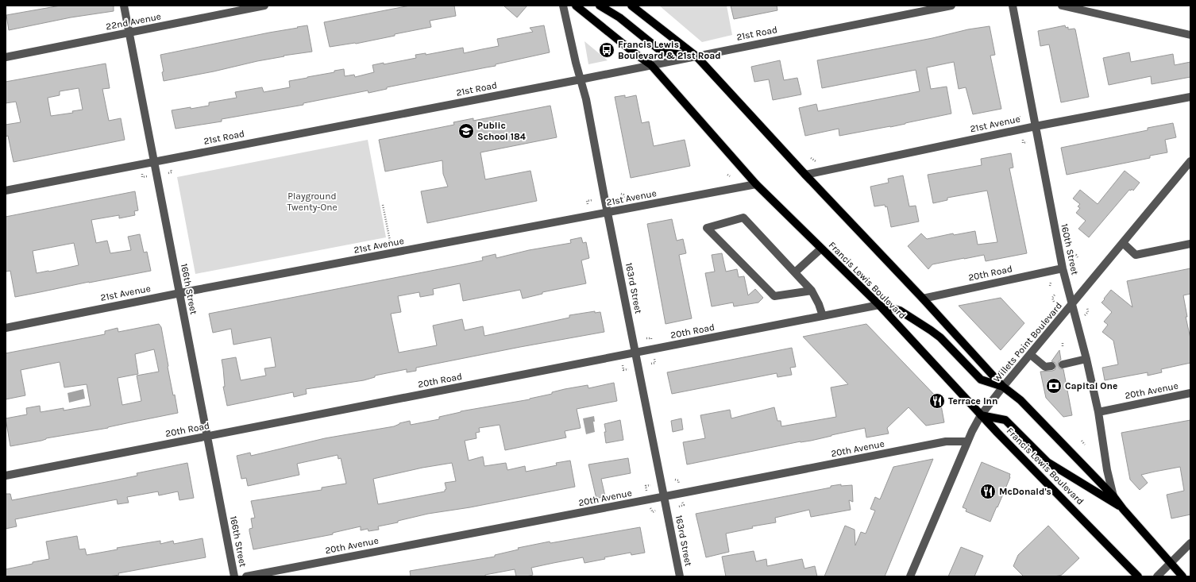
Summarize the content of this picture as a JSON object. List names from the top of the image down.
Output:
{
  "streets": {
    "main road": ["Francis Lewis Boulevard"],
    "street": [
      "22nd Avenue",
      "21st Road",
      "21st Avenue",
      "160th Street",
      "20th Road",
      "163rd Street",
      "166th Street",
      "Willets Point Boulevard",
      "20th Avenue"
    ]
  },
  "crossings": [
    ["22nd Avenue", "166th Street"],
    ["21st Road", "Francis Lewis Boulevard"],
    ["21st Road", "163rd Street"],
    ["21st Road", "166th Street"],
    ["21st Avenue", "160th Street"],
    ["21st Avenue", "Francis Lewis Boulevard"],
    ["21st Avenue", "163rd Street"],
    ["21st Avenue", "166th Street"],
    ["160th Street", "20th Road"],
    ["160th Street", "Willets Point Boulevard"],
    ["160th Street", "20th Avenue"],
    ["20th Road", "Francis Lewis Boulevard"],
    ["20th Road", "163rd Street"],
    ["20th Road", "166th Street"],
    ["Francis Lewis Boulevard", "Willets Point Boulevard"],
    ["163rd Street", "20th Avenue"],
    ["Willets Point Boulevard", "20th Avenue"]
  ],
  "parks": ["Playground Twenty-One"],
  "places": {
    "bus stop": ["Francis Lewis Boulevard & 21st Road"],
    "school or university": ["Public School 184"],
    "bank": ["Capital One"],
    "restaurant": ["Terrace Inn", "McDonald's"]
  }
}
